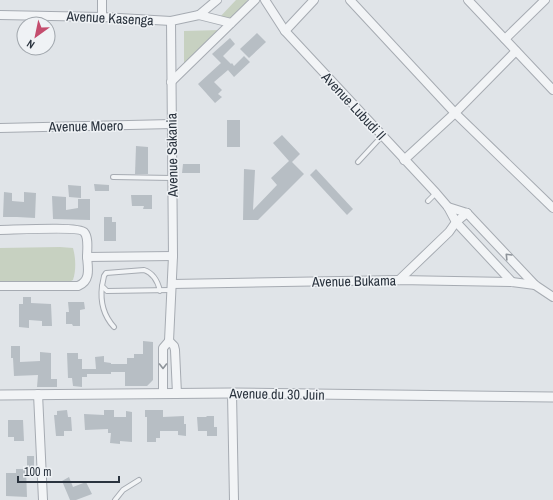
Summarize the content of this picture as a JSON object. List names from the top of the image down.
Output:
{
  "streets": {
    "street": [
      "Avenue Kasenga",
      "Avenue Lubudi II",
      "Avenue Moero",
      "Avenue Sakania",
      "Avenue Bukama",
      "Avenue du 30 Juin"
    ]
  },
  "crossings": [
    ["Avenue Kasenga", "Avenue Sakania"],
    ["Avenue Lubudi II", "Avenue Bukama"],
    ["Avenue Moero", "Avenue Sakania"],
    ["Avenue Sakania", "Avenue Bukama"]
  ],
  "scale_bar": "100 m",
  "north": "bottom left"
}
